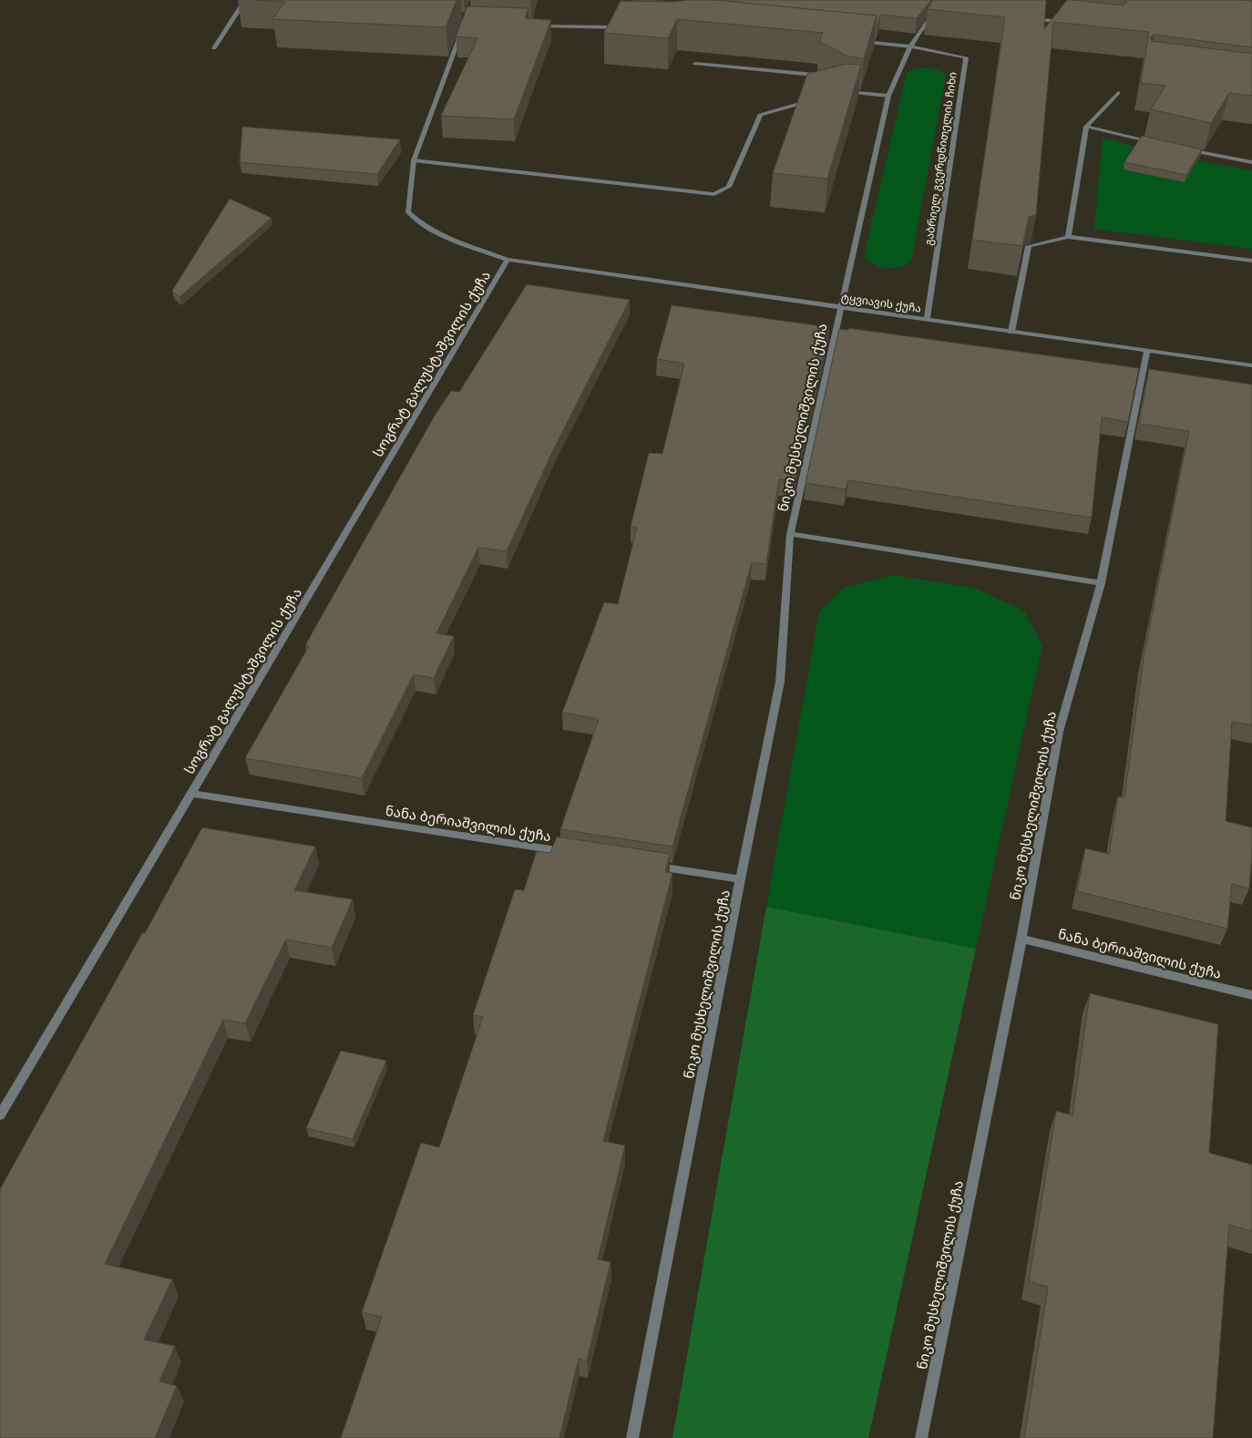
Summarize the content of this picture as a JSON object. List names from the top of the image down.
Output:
{
  "streets": {
    "street": [
      "გაბრიელ გვერდწითელის ჩიხი",
      "ტყვიავის ქუჩა",
      "სოგრატ გალუსტაშვილის ქუჩა",
      "ნიკო მუსხელიშვილის ქუჩა",
      "ნანა ბერიაშვილის ქუჩა"
    ]
  },
  "crossings": [
    ["გაბრიელ გვერდწითელის ჩიხი", "ტყვიავის ქუჩა"],
    ["ტყვიავის ქუჩა", "სოგრატ გალუსტაშვილის ქუჩა"],
    ["ტყვიავის ქუჩა", "ნიკო მუსხელიშვილის ქუჩა"],
    ["სოგრატ გალუსტაშვილის ქუჩა", "ნანა ბერიაშვილის ქუჩა"],
    ["ნიკო მუსხელიშვილის ქუჩა", "ნანა ბერიაშვილის ქუჩა"]
  ]
}
